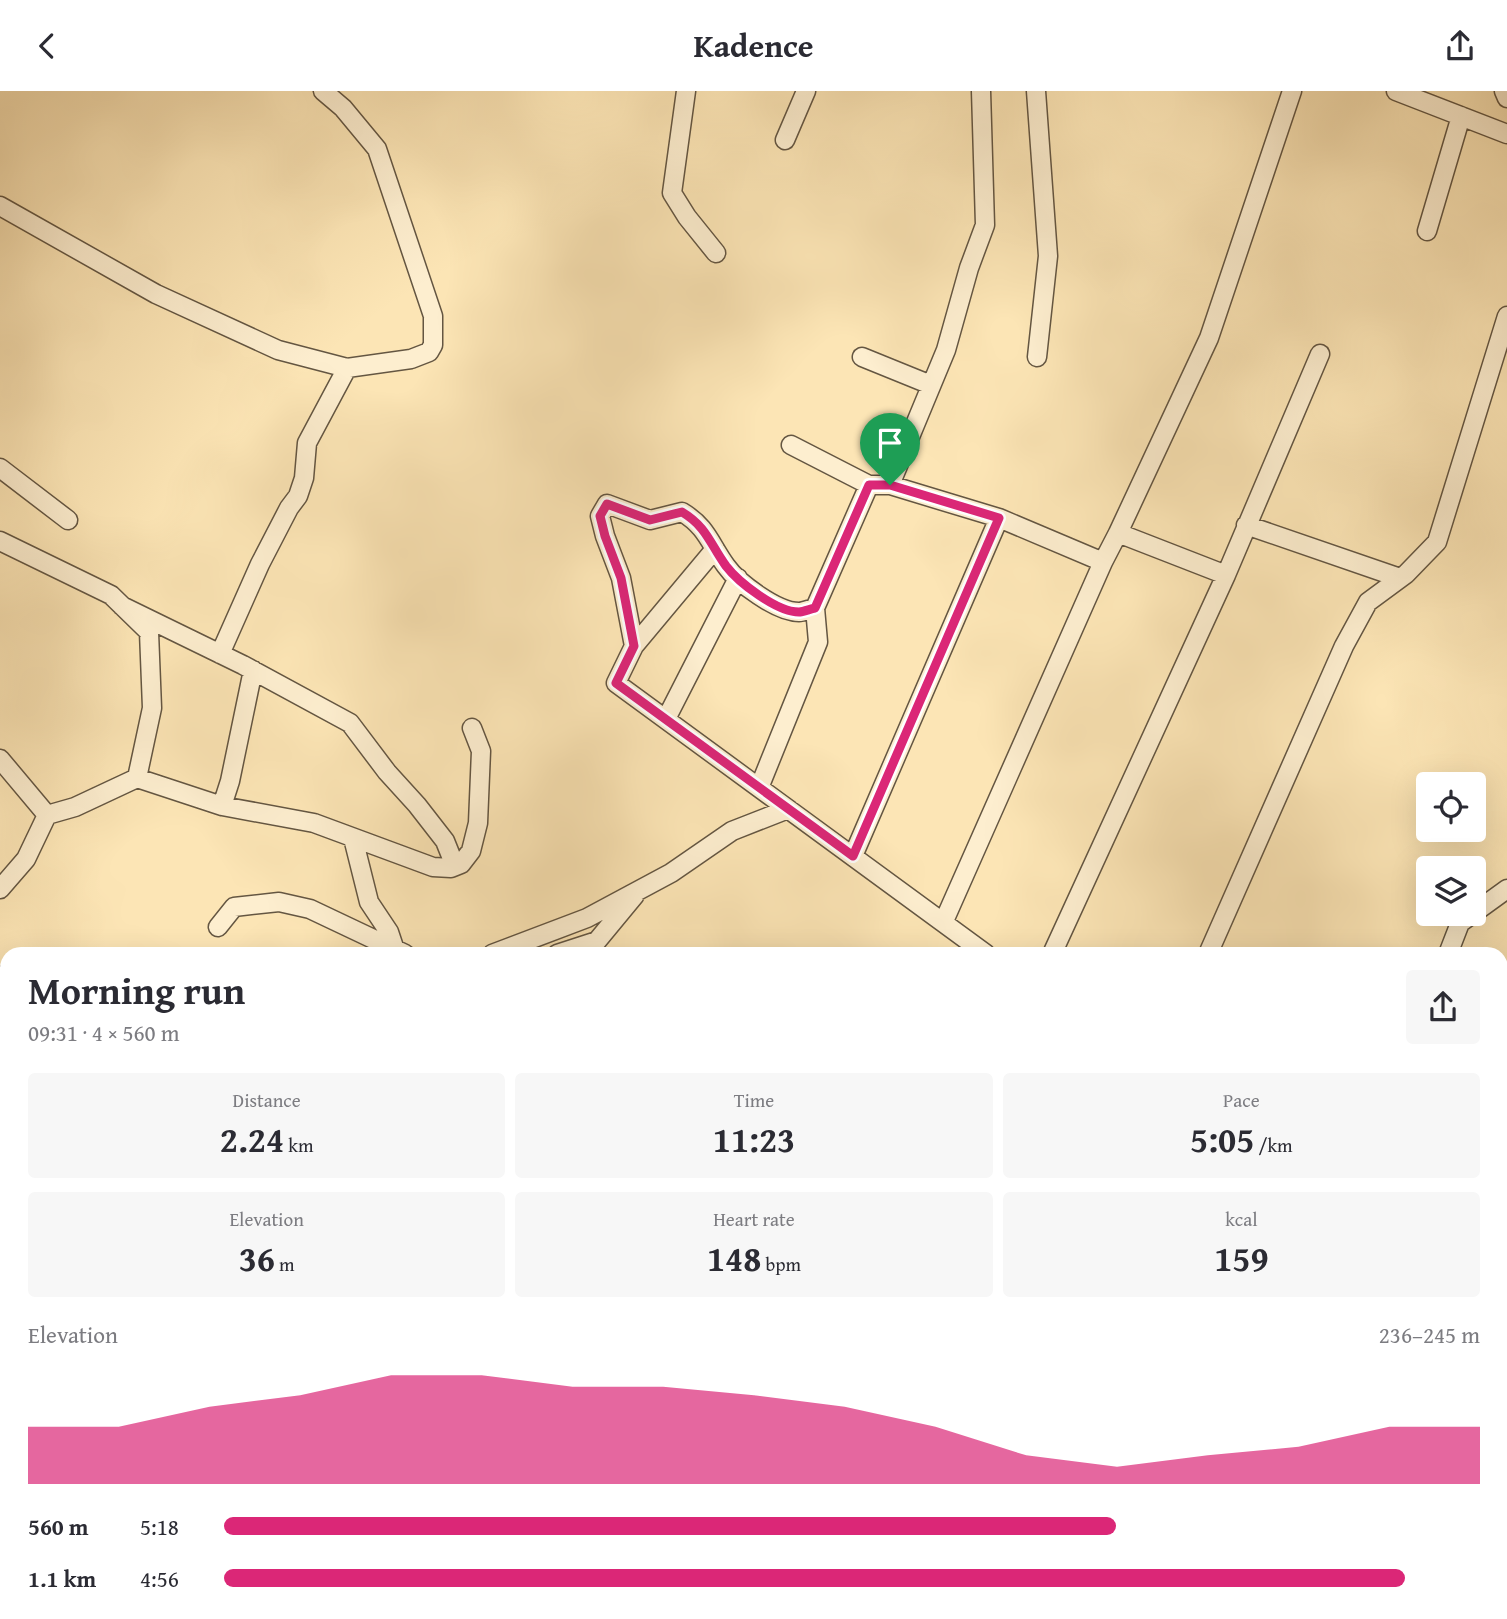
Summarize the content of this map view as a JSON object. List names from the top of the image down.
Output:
{
  "page": {
    "header": "Kadence",
    "heading": ["Morning run", "09:31 · 4 × 560 m"],
    "stats": [
      ["Distance", "2.24 km"],
      ["Time", "11:23"],
      ["Pace", "5:05 /km"],
      ["Elevation", "36 m"],
      ["Heart rate", "148 bpm"],
      ["kcal", "159"]
    ],
    "chart": ["Elevation", "236–245 m"],
    "list": [
      {
        "name": "560 m",
        "note": "5:18"
      },
      {
        "name": "1.1 km",
        "note": "4:56"
      }
    ]
  }
}
